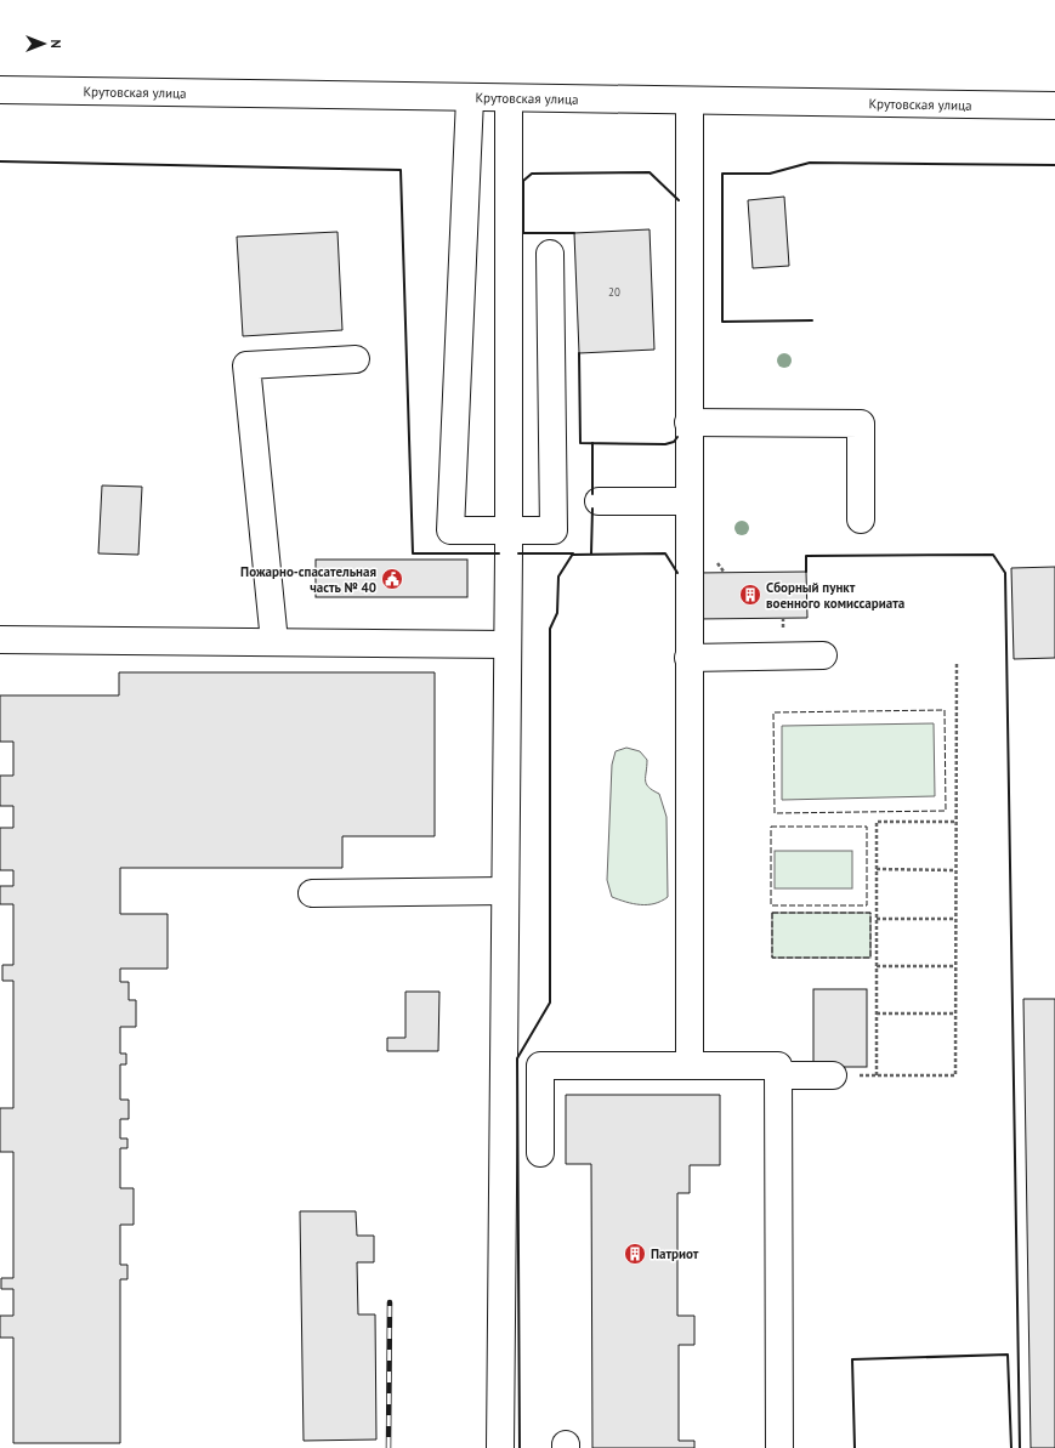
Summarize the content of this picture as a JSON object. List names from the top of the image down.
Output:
{
  "streets": {
    "street": ["Крутовская улица"]
  },
  "places": {
    "public building": ["Пожарно-спасательная часть № 40"],
    "building": ["Сборный пункт военного комиссариата", "Патриот"]
  },
  "house_numbers": ["20"],
  "north": "right"
}
